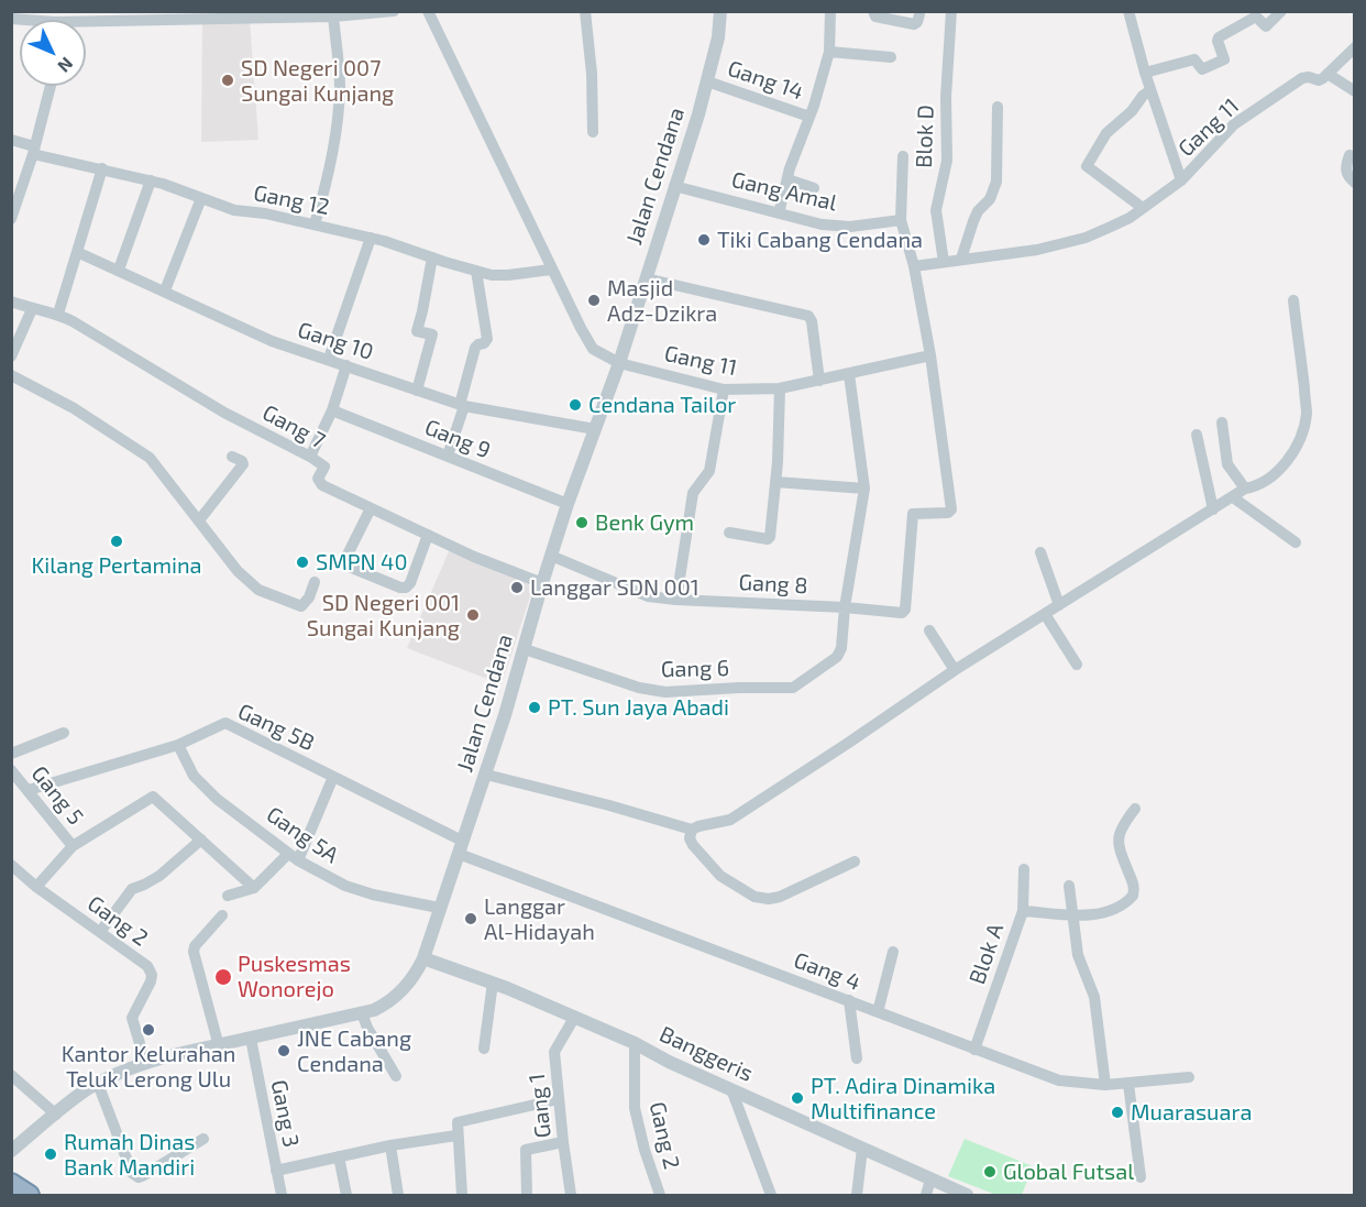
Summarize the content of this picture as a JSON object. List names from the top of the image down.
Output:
{
  "streets": {
    "street": [
      "Gang 14",
      "Gang 11",
      "Blok D",
      "Jalan Cendana",
      "Gang Amal",
      "Gang 12",
      "Gang 10",
      "Gang 7",
      "Gang 9",
      "Gang 8",
      "Gang 6",
      "Gang 5B",
      "Gang 5",
      "Gang 5A",
      "Gang 2",
      "Blok A",
      "Gang 4",
      "Banggeris",
      "Gang 1",
      "Gang 3"
    ]
  },
  "crossings": [
    ["Gang 14", "Jalan Cendana"],
    ["Gang 11", "Blok D"],
    ["Gang 11", "Jalan Cendana"],
    ["Gang 11", "Gang 8"],
    ["Jalan Cendana", "Gang Amal"],
    ["Jalan Cendana", "Gang 10"],
    ["Jalan Cendana", "Gang 7"],
    ["Jalan Cendana", "Gang 9"],
    ["Jalan Cendana", "Gang 8"],
    ["Jalan Cendana", "Gang 6"],
    ["Jalan Cendana", "Gang 5B"],
    ["Jalan Cendana", "Gang 5A"],
    ["Jalan Cendana", "Gang 2"],
    ["Jalan Cendana", "Gang 4"],
    ["Jalan Cendana", "Banggeris"],
    ["Jalan Cendana", "Gang 3"],
    ["Gang 8", "Gang 6"],
    ["Gang 5B", "Gang 5"],
    ["Gang 5B", "Gang 5A"],
    ["Gang 5B", "Gang 4"],
    ["Gang 2", "Banggeris"],
    ["Blok A", "Gang 4"],
    ["Banggeris", "Gang 1"]
  ],
  "places": [
    "SD Negeri 007 Sungai Kunjang",
    "Tiki Cabang Cendana",
    "Masjid Adz-Dzikra",
    "Cendana Tailor",
    "Benk Gym",
    "Kilang Pertamina",
    "SMPN 40",
    "Langgar SDN 001",
    "SD Negeri 001 Sungai Kunjang",
    "PT. Sun Jaya Abadi",
    "Langgar Al-Hidayah",
    "Puskesmas Wonorejo",
    "Kantor Kelurahan Teluk Lerong Ulu",
    "JNE Cabang Cendana",
    "PT. Adira Dinamika Multifinance",
    "Muarasuara",
    "Rumah Dinas Bank Mandiri",
    "Global Futsal"
  ],
  "north": "bottom right"
}
